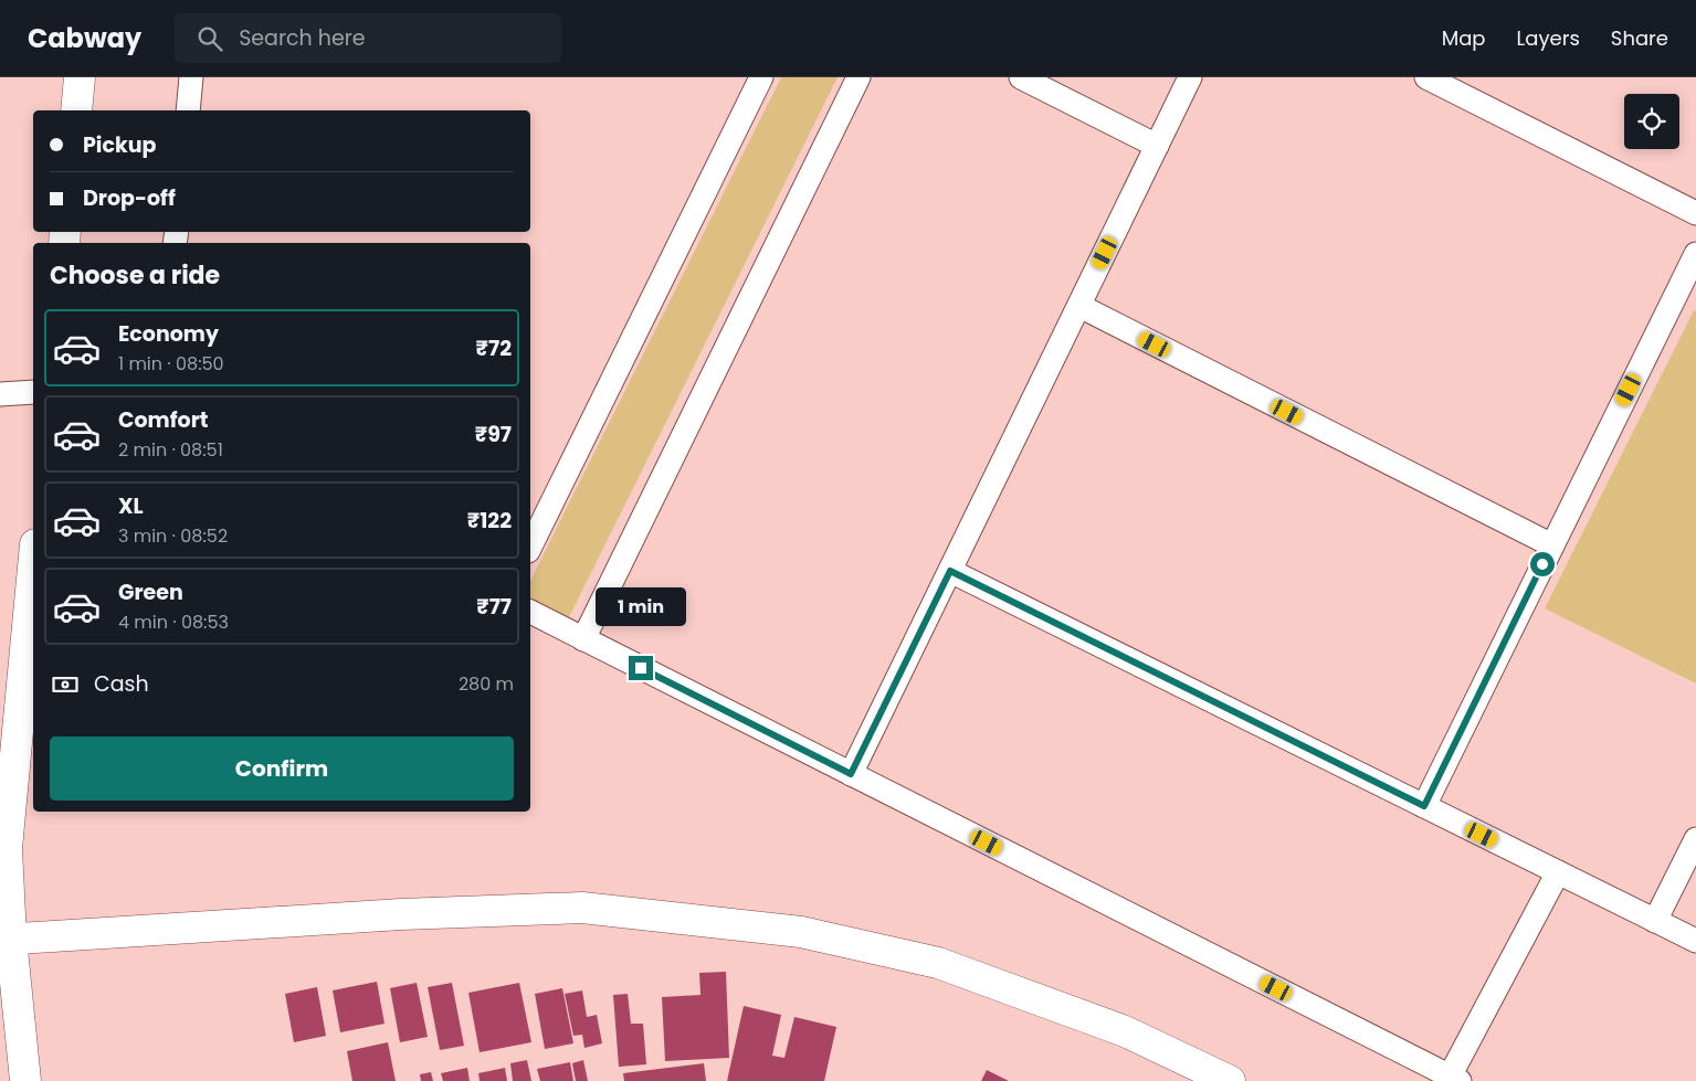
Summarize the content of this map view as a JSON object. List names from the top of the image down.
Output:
{
  "page": {
    "header": "Cabway",
    "search": "Search here",
    "nav": ["Map", "Layers", "Share"],
    "banner": ["Pickup", "Drop-off"],
    "heading": "Choose a ride",
    "list": [
      {
        "name": "Economy",
        "note": "1 min · 08:50",
        "value": "₹72"
      },
      {
        "name": "Comfort",
        "note": "2 min · 08:51",
        "value": "₹97"
      },
      {
        "name": "XL",
        "note": "3 min · 08:52",
        "value": "₹122"
      },
      {
        "name": "Green",
        "note": "4 min · 08:53",
        "value": "₹77"
      }
    ],
    "bubble": "1 min",
    "pay": ["Cash", "280 m"],
    "buttons": "Confirm"
  }
}
